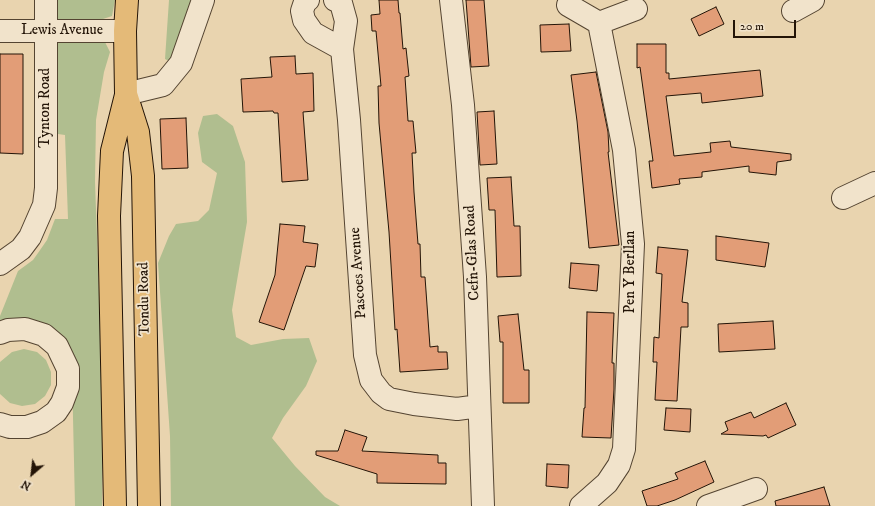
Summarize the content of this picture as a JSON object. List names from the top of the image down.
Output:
{
  "streets": {
    "main road": ["Tondu Road"],
    "street": [
      "Lewis Avenue",
      "Tynton Road",
      "Cefn-Glas Road",
      "Pen Y Berllan",
      "Pascoes Avenue"
    ]
  },
  "crossings": [
    ["Lewis Avenue", "Tynton Road"],
    ["Lewis Avenue", "Tondu Road"],
    ["Cefn-Glas Road", "Pascoes Avenue"]
  ],
  "scale_bar": "20 m",
  "north": "bottom left"
}
